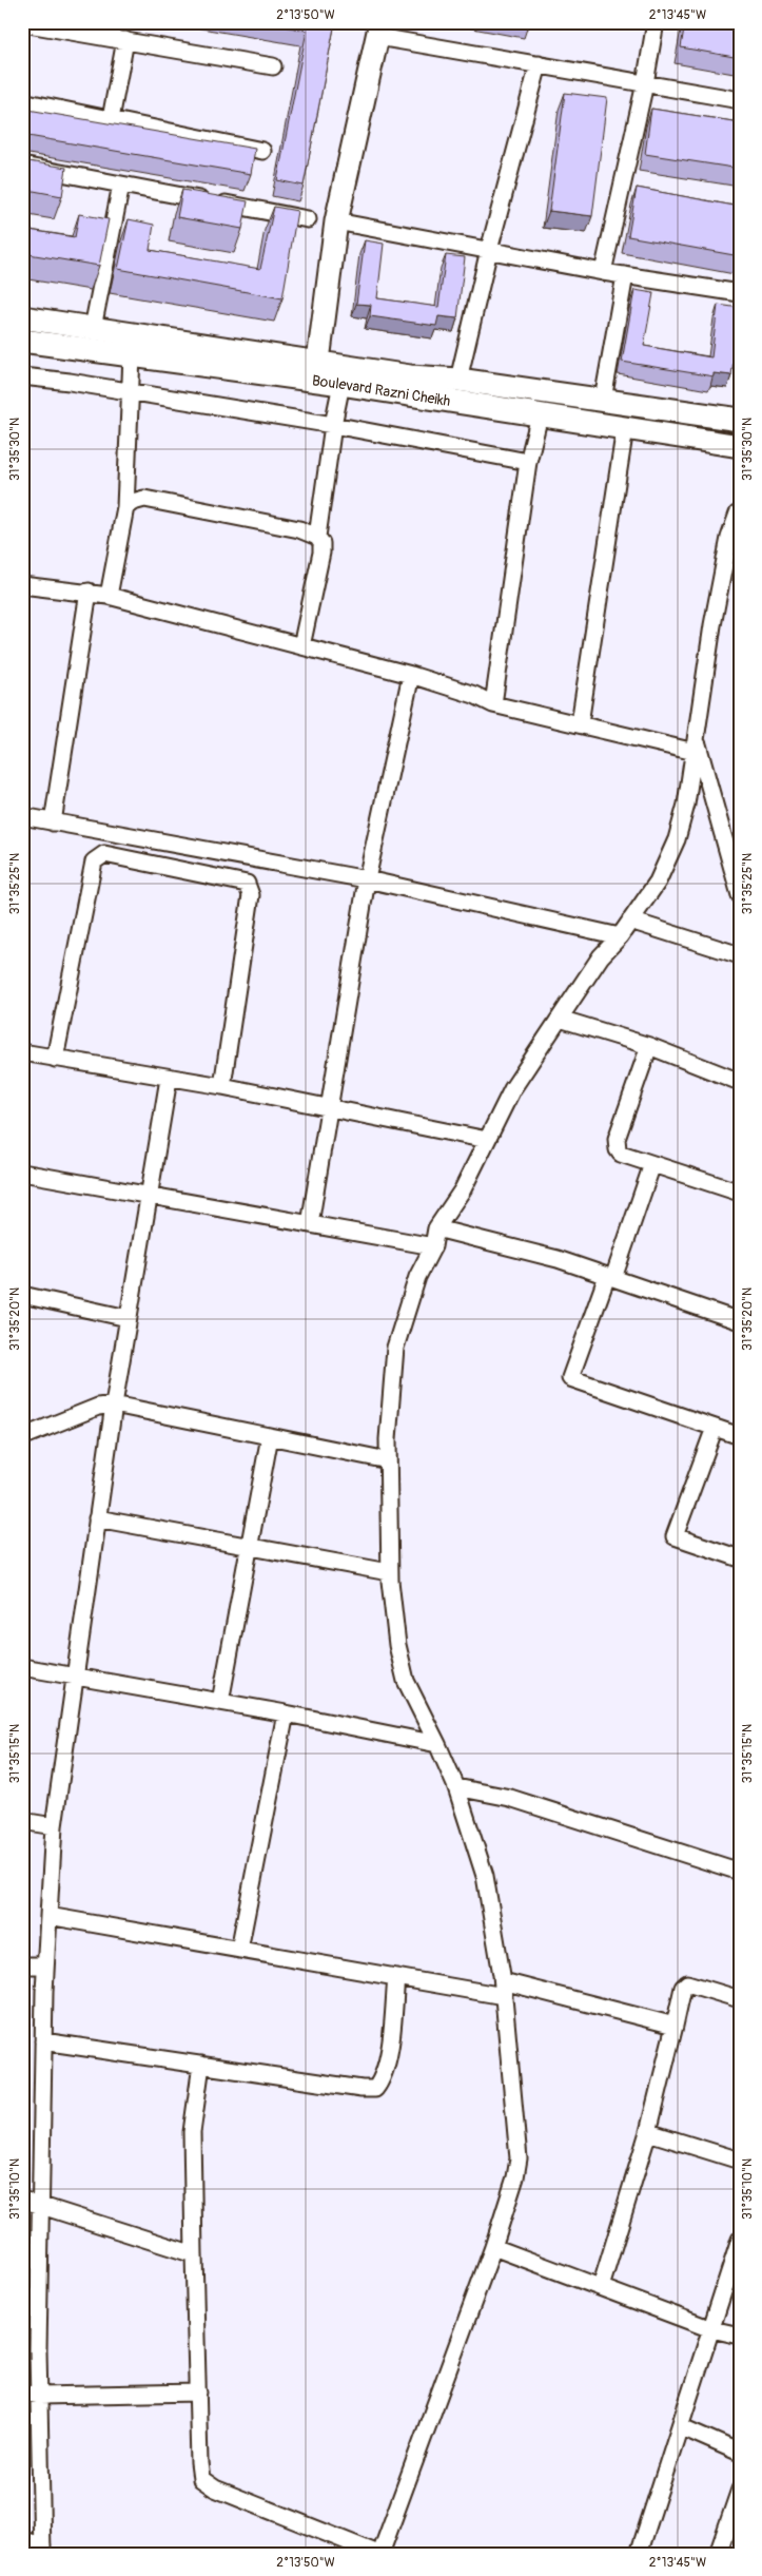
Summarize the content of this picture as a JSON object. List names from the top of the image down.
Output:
{
  "streets": {
    "main road": ["Boulevard Razni Cheikh"]
  },
  "coordinates": [
    "2°13'50\"W",
    "2°13'45\"W",
    "31°35'30\"N",
    "31°35'25\"N",
    "31°35'20\"N",
    "31°35'15\"N",
    "31°35'10\"N"
  ]
}
